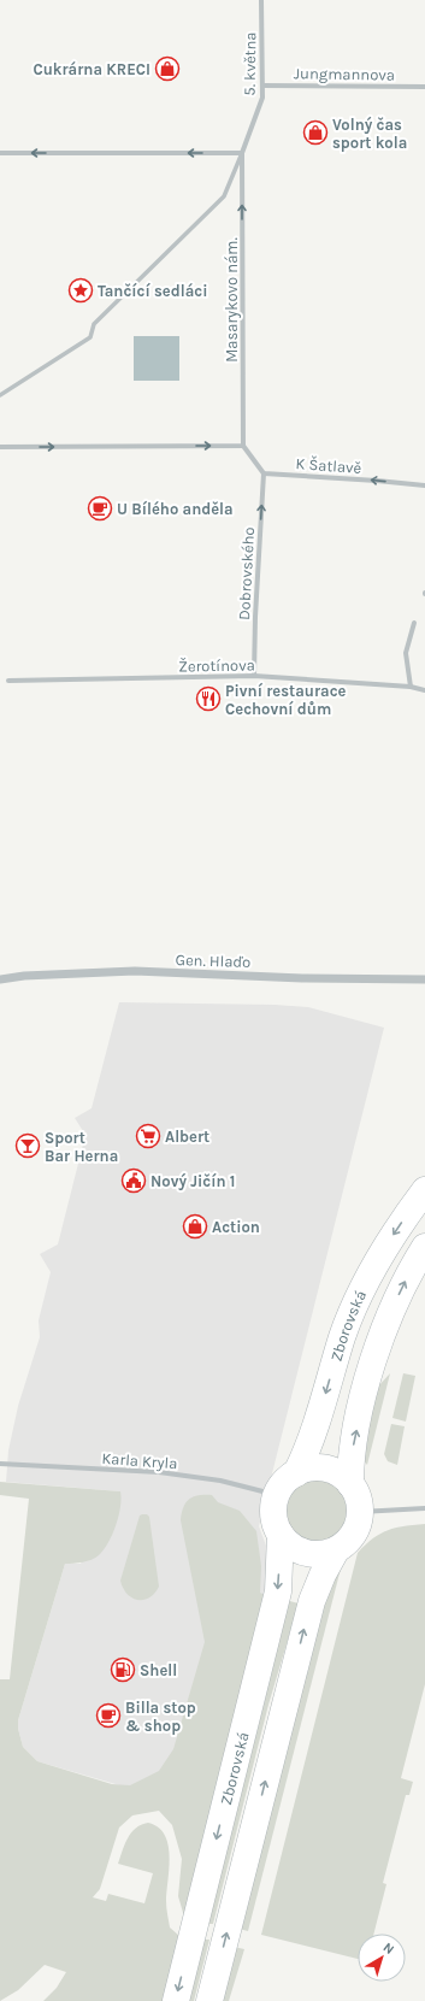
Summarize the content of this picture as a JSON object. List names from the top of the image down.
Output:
{
  "streets": {
    "main road": ["Zborovská"],
    "street": [
      "5. května",
      "Jungmannova",
      "Masarykovo nám.",
      "K Šatlavě",
      "Dobrovského",
      "Žerotínova",
      "Gen. Hlaďo",
      "Karla Kryla"
    ]
  },
  "crossings": [
    ["5. května", "Jungmannova"],
    ["5. května", "Masarykovo nám."],
    ["K Šatlavě", "Dobrovského"],
    ["Dobrovského", "Žerotínova"],
    ["Zborovská", "Karla Kryla"]
  ],
  "one_way": ["Masarykovo nám.", "K Šatlavě", "Dobrovského"],
  "places": {
    "shop": ["Cukrárna KRECI", "Volný čas sport kola", "Action"],
    "place": ["Tančící sedláci"],
    "cafe": ["U Bílého anděla", "Billa stop & shop"],
    "restaurant": ["Pivní restaurace Cechovní dům"],
    "supermarket": ["Albert"],
    "bar": ["Sport Bar Herna"],
    "public building": ["Nový Jičín 1"],
    "fuel station": ["Shell"]
  },
  "north": "top right"
}
